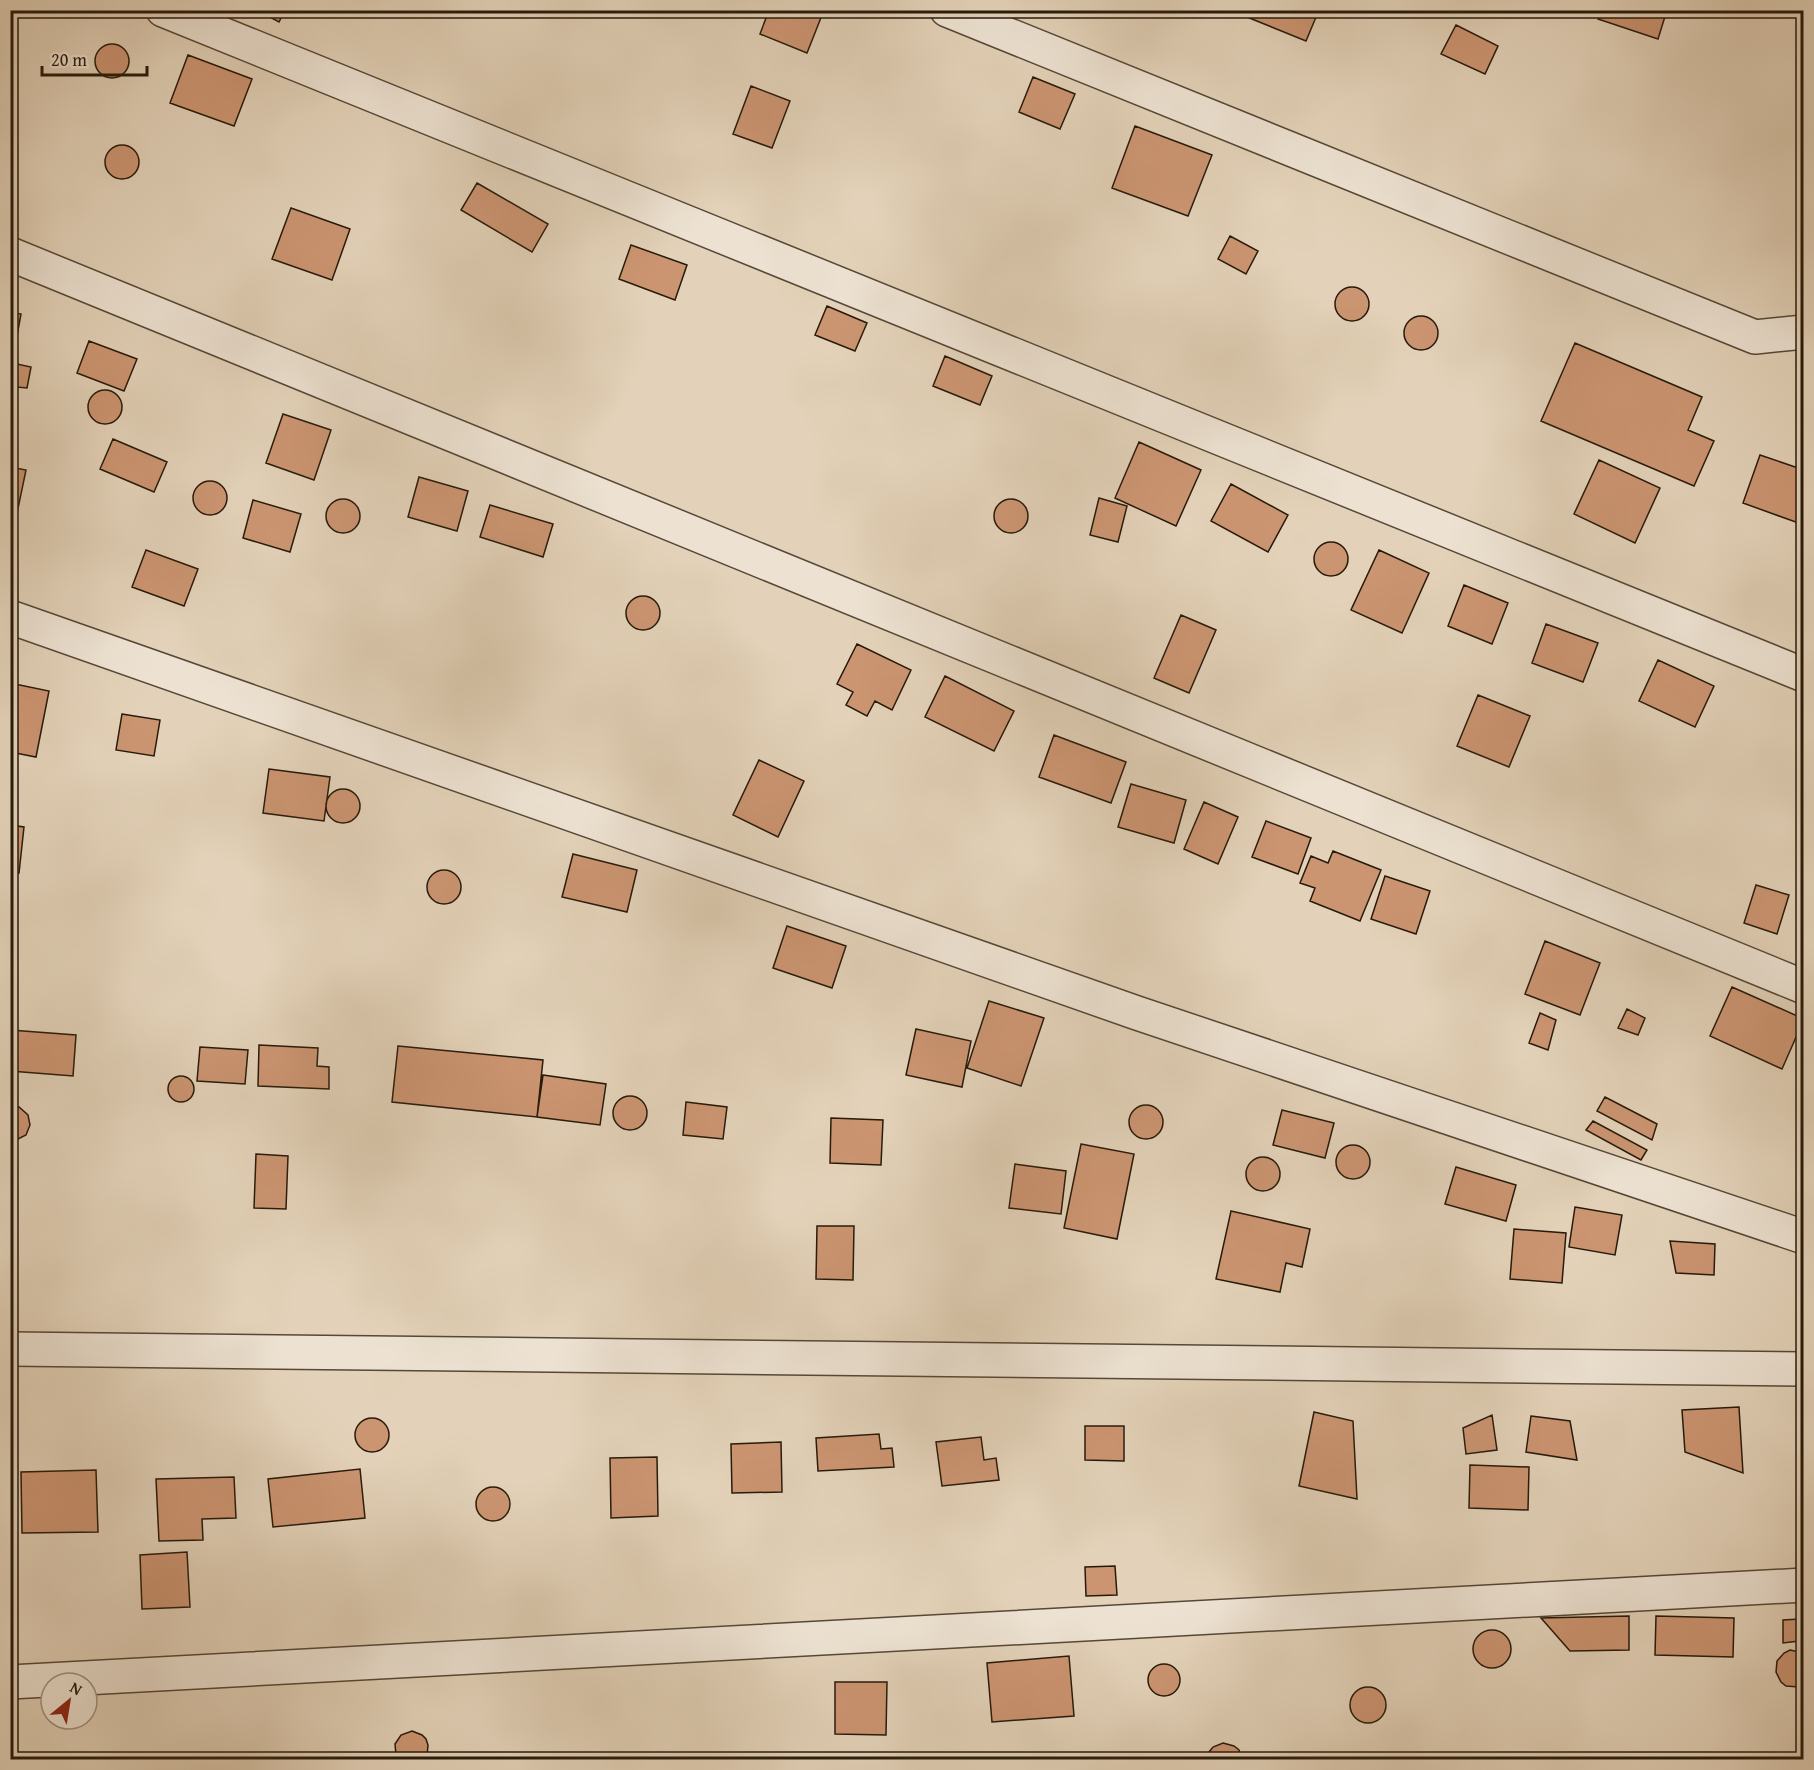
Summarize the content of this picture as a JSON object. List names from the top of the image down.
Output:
{
  "scale_bar": "20 m",
  "north": "top right"
}
